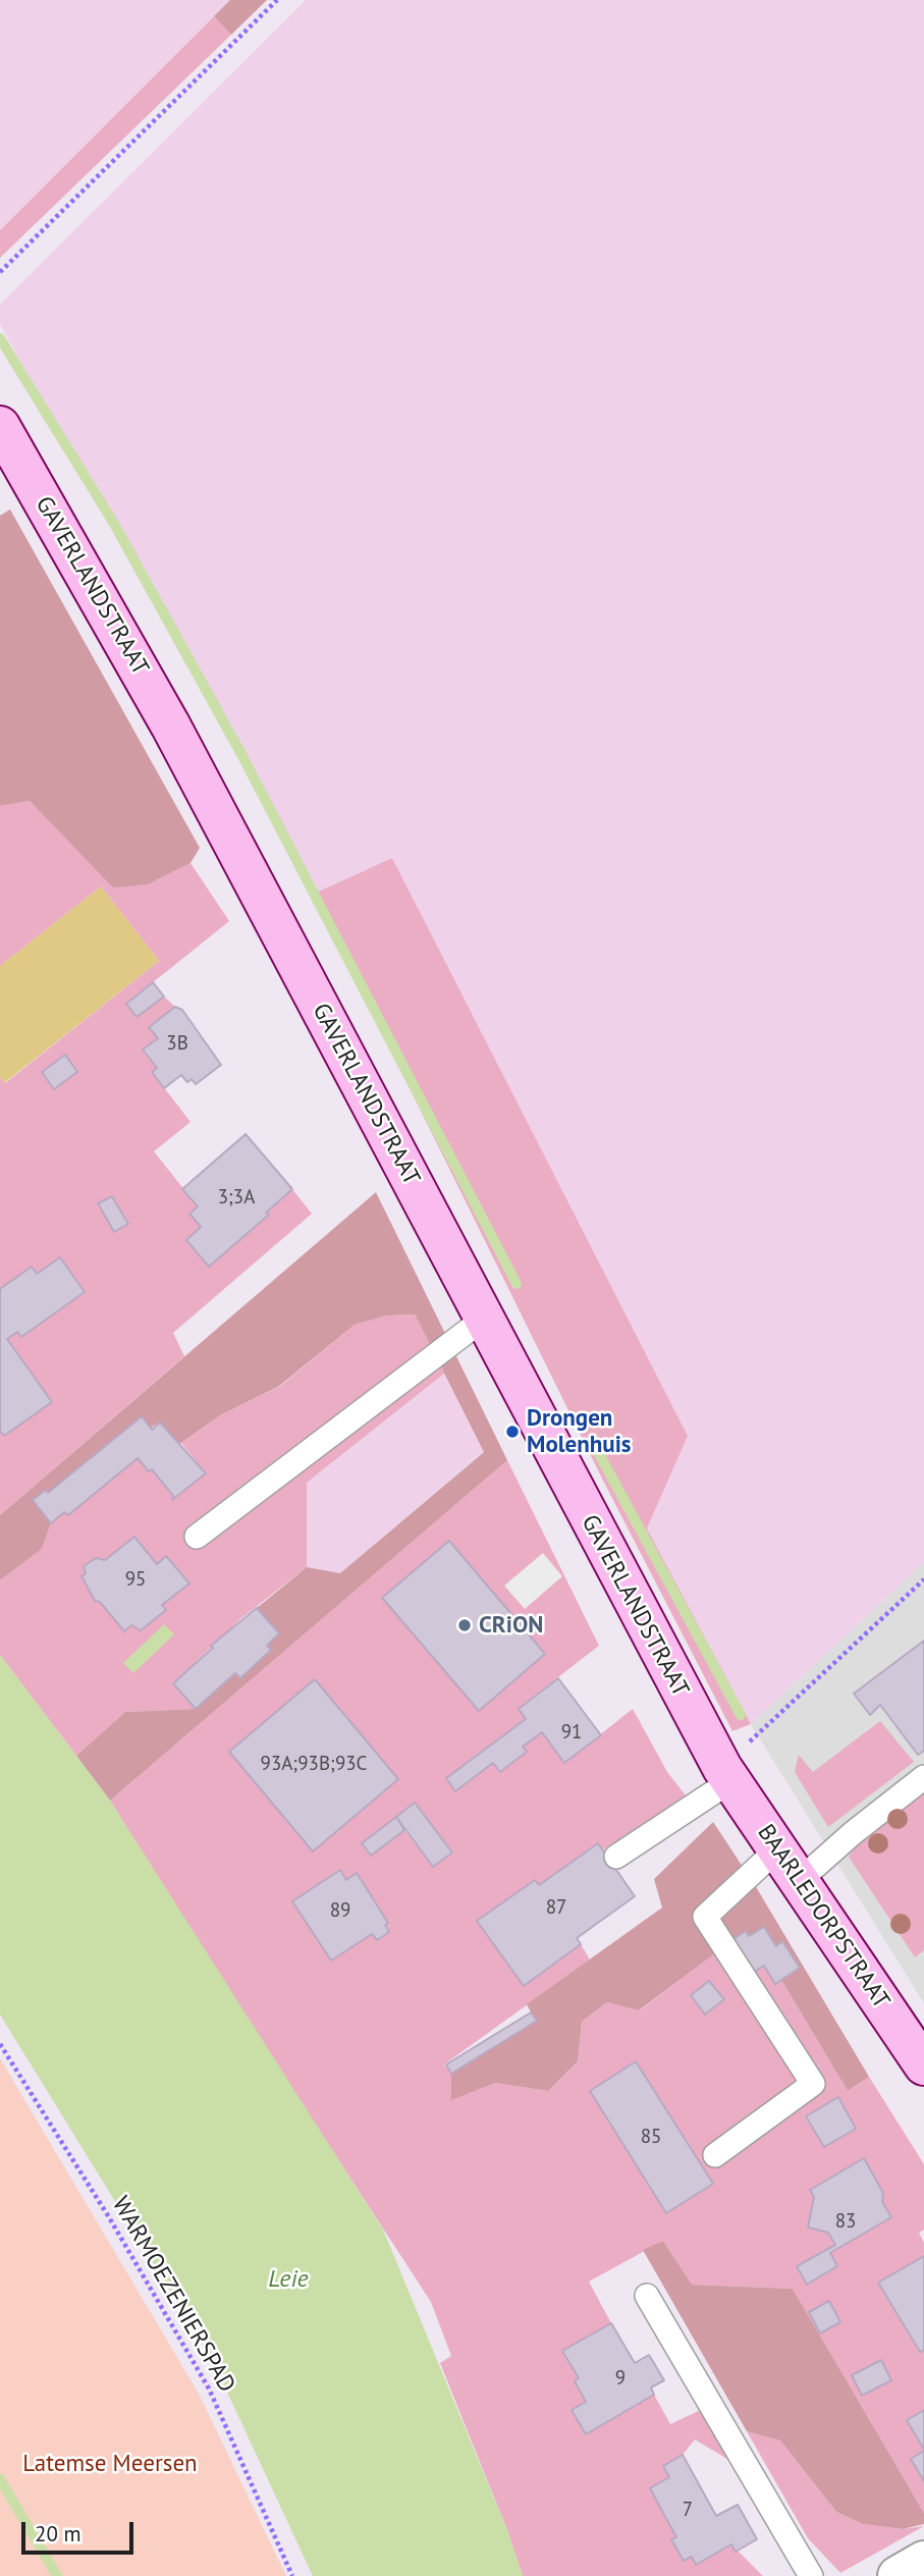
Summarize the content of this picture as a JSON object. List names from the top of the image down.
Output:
{
  "streets": {
    "main road": ["GAVERLANDSTRAAT", "BAARLEDORPSTRAAT"],
    "path": ["WARMOEZENIERSPAD"]
  },
  "crossings": [
    ["GAVERLANDSTRAAT", "BAARLEDORPSTRAAT"]
  ],
  "water": ["Leie"],
  "parks": ["Latemse Meersen"],
  "places": ["Drongen Molenhuis", "CRiON"],
  "house_numbers": [
    "3B",
    "3;3A",
    "95",
    "91",
    "93A;93B;93C",
    "87",
    "89",
    "85",
    "83",
    "9",
    "7"
  ],
  "scale_bar": "20 m"
}
